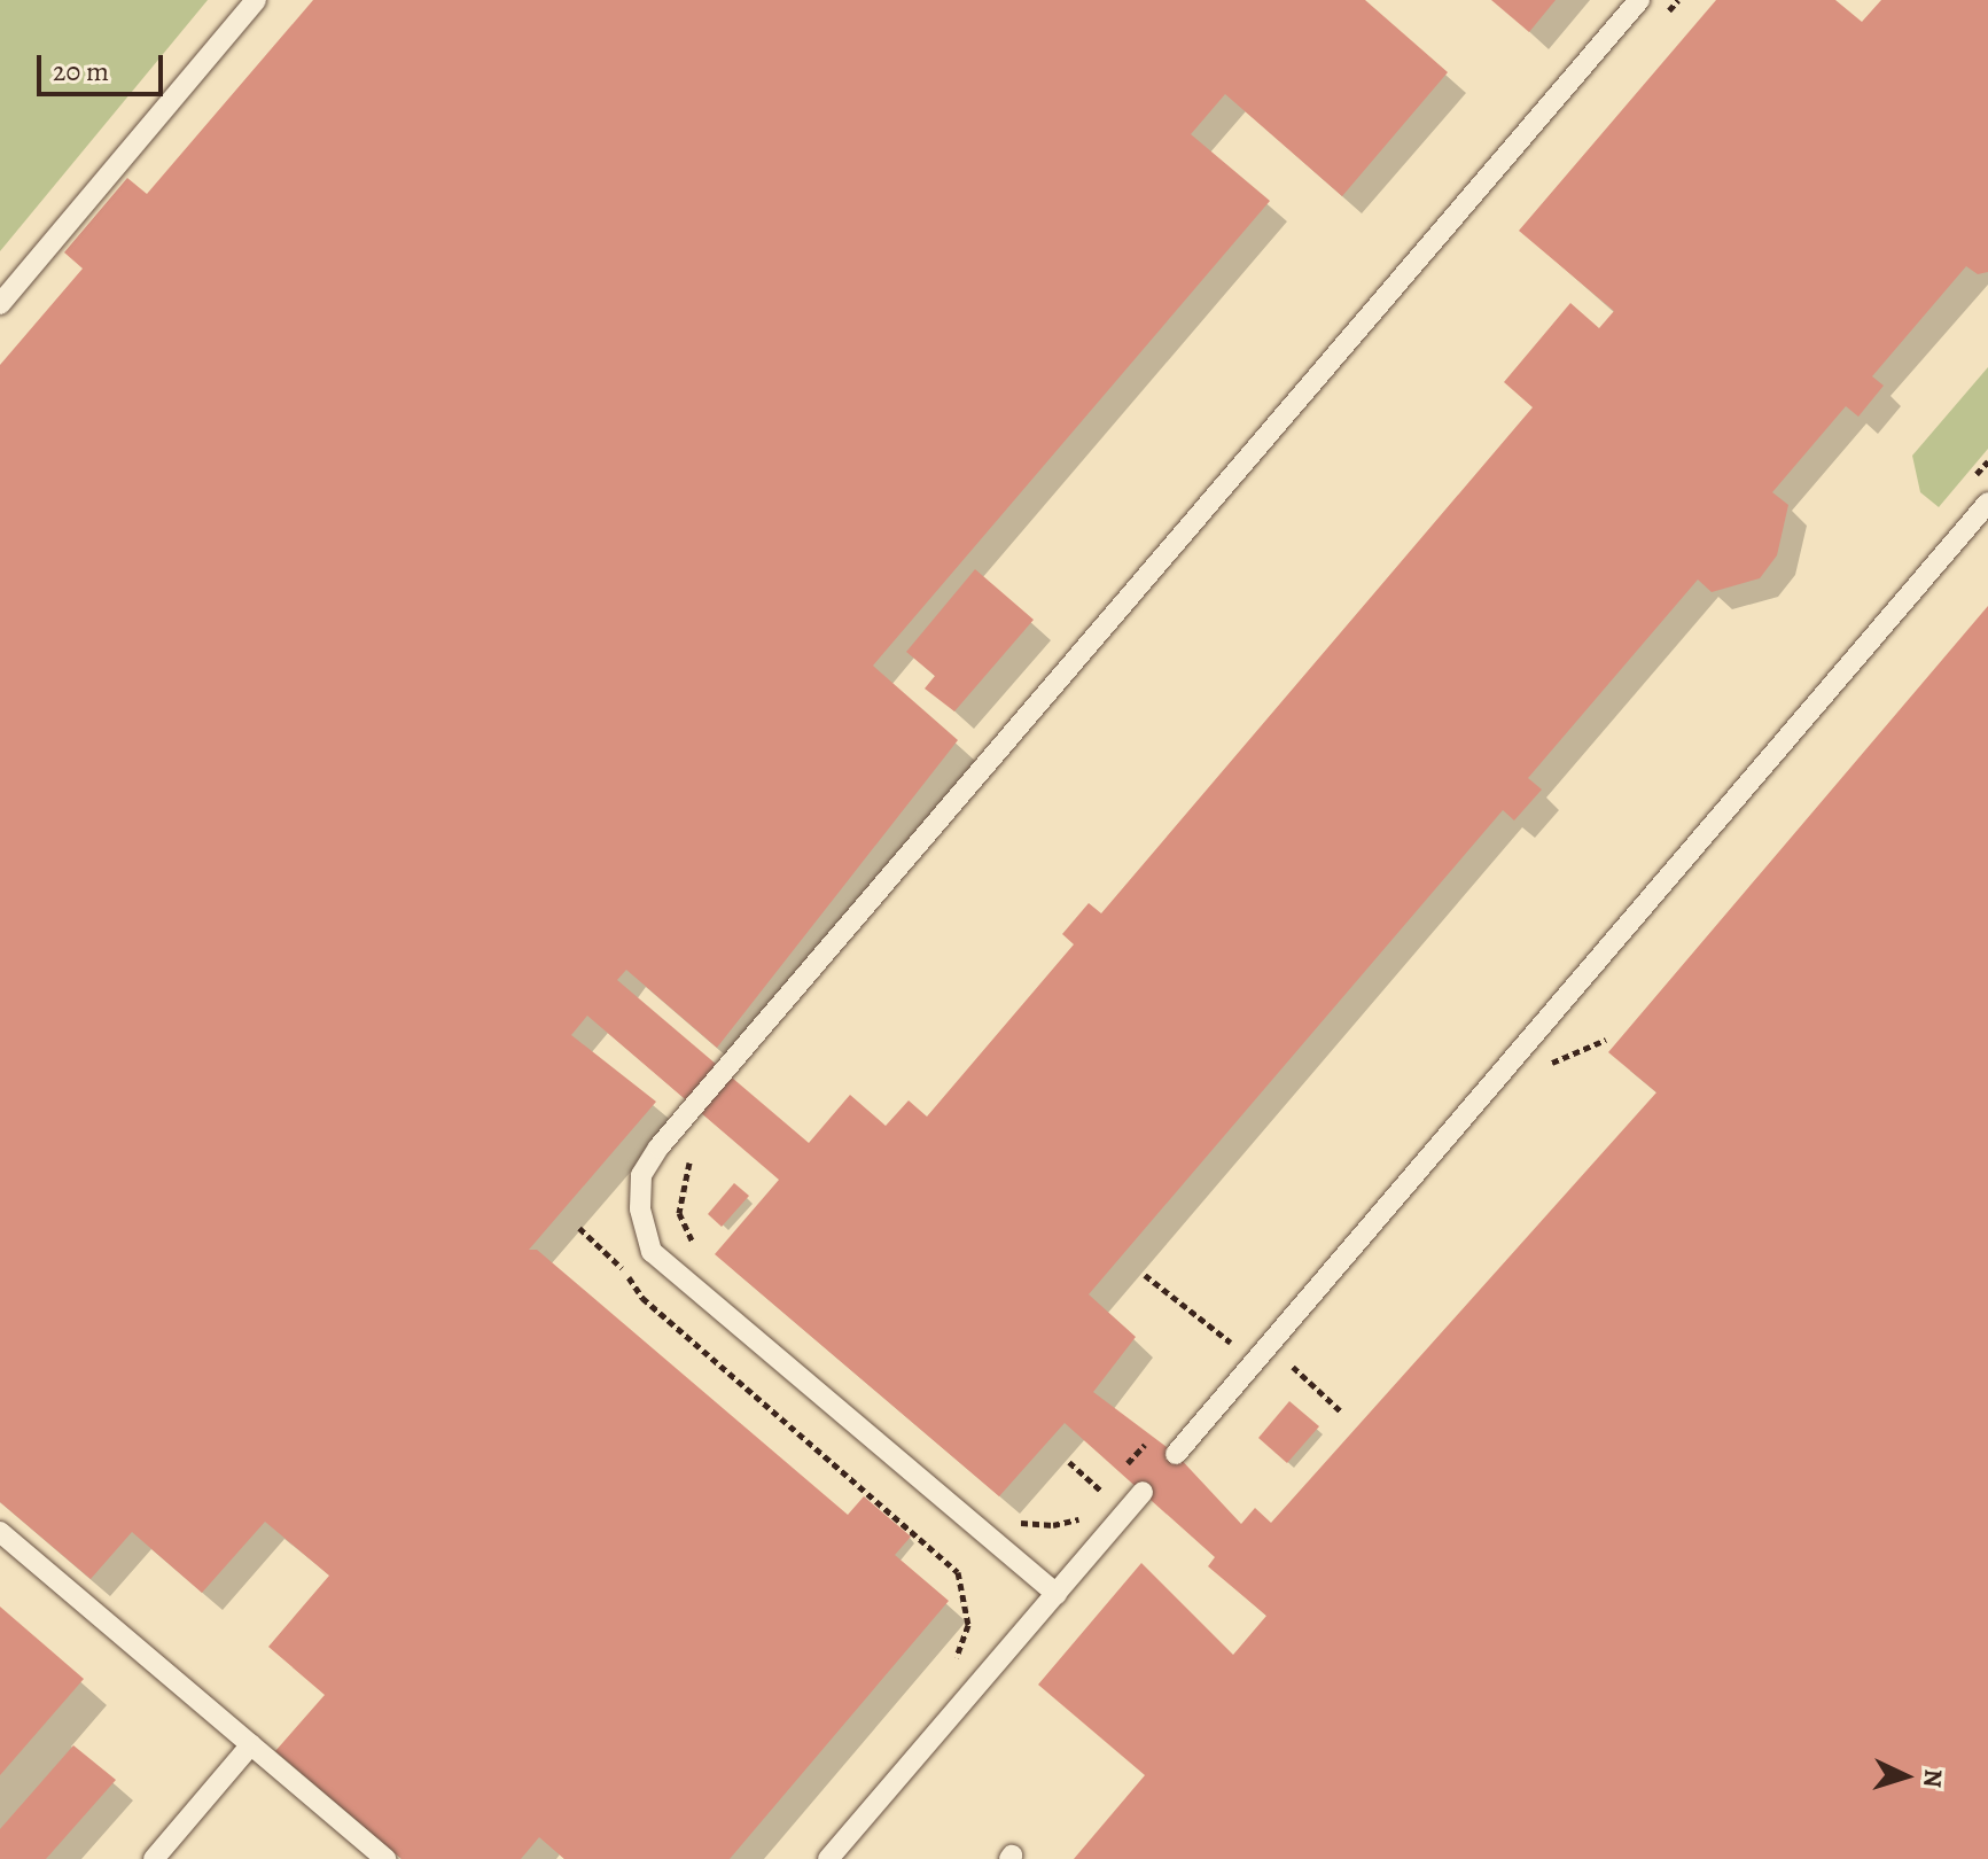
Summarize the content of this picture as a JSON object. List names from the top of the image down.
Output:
{
  "scale_bar": "20 m",
  "north": "right"
}
